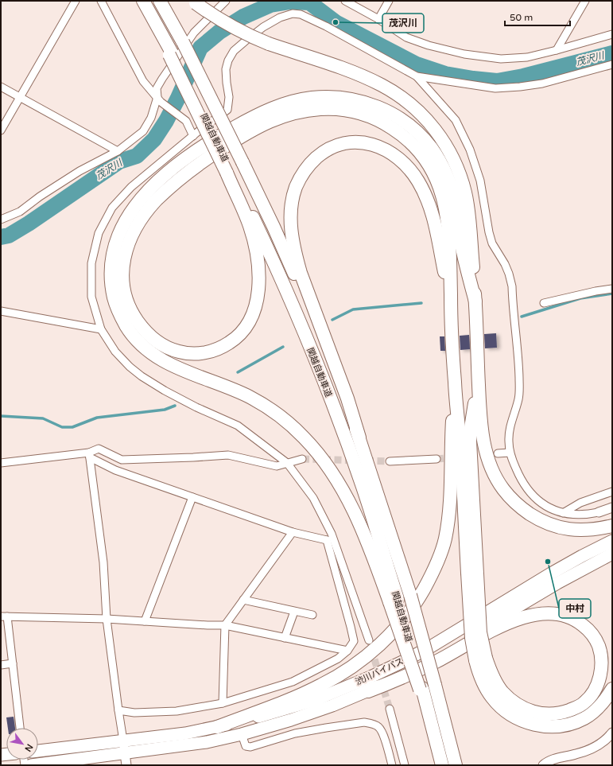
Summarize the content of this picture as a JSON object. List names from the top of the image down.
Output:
{
  "streets": {
    "highway": ["関越自動車道", "渋川バイパス"]
  },
  "water": ["茂沢川"],
  "places": ["茂沢川", "中村"],
  "scale_bar": "50 m",
  "north": "bottom right"
}
